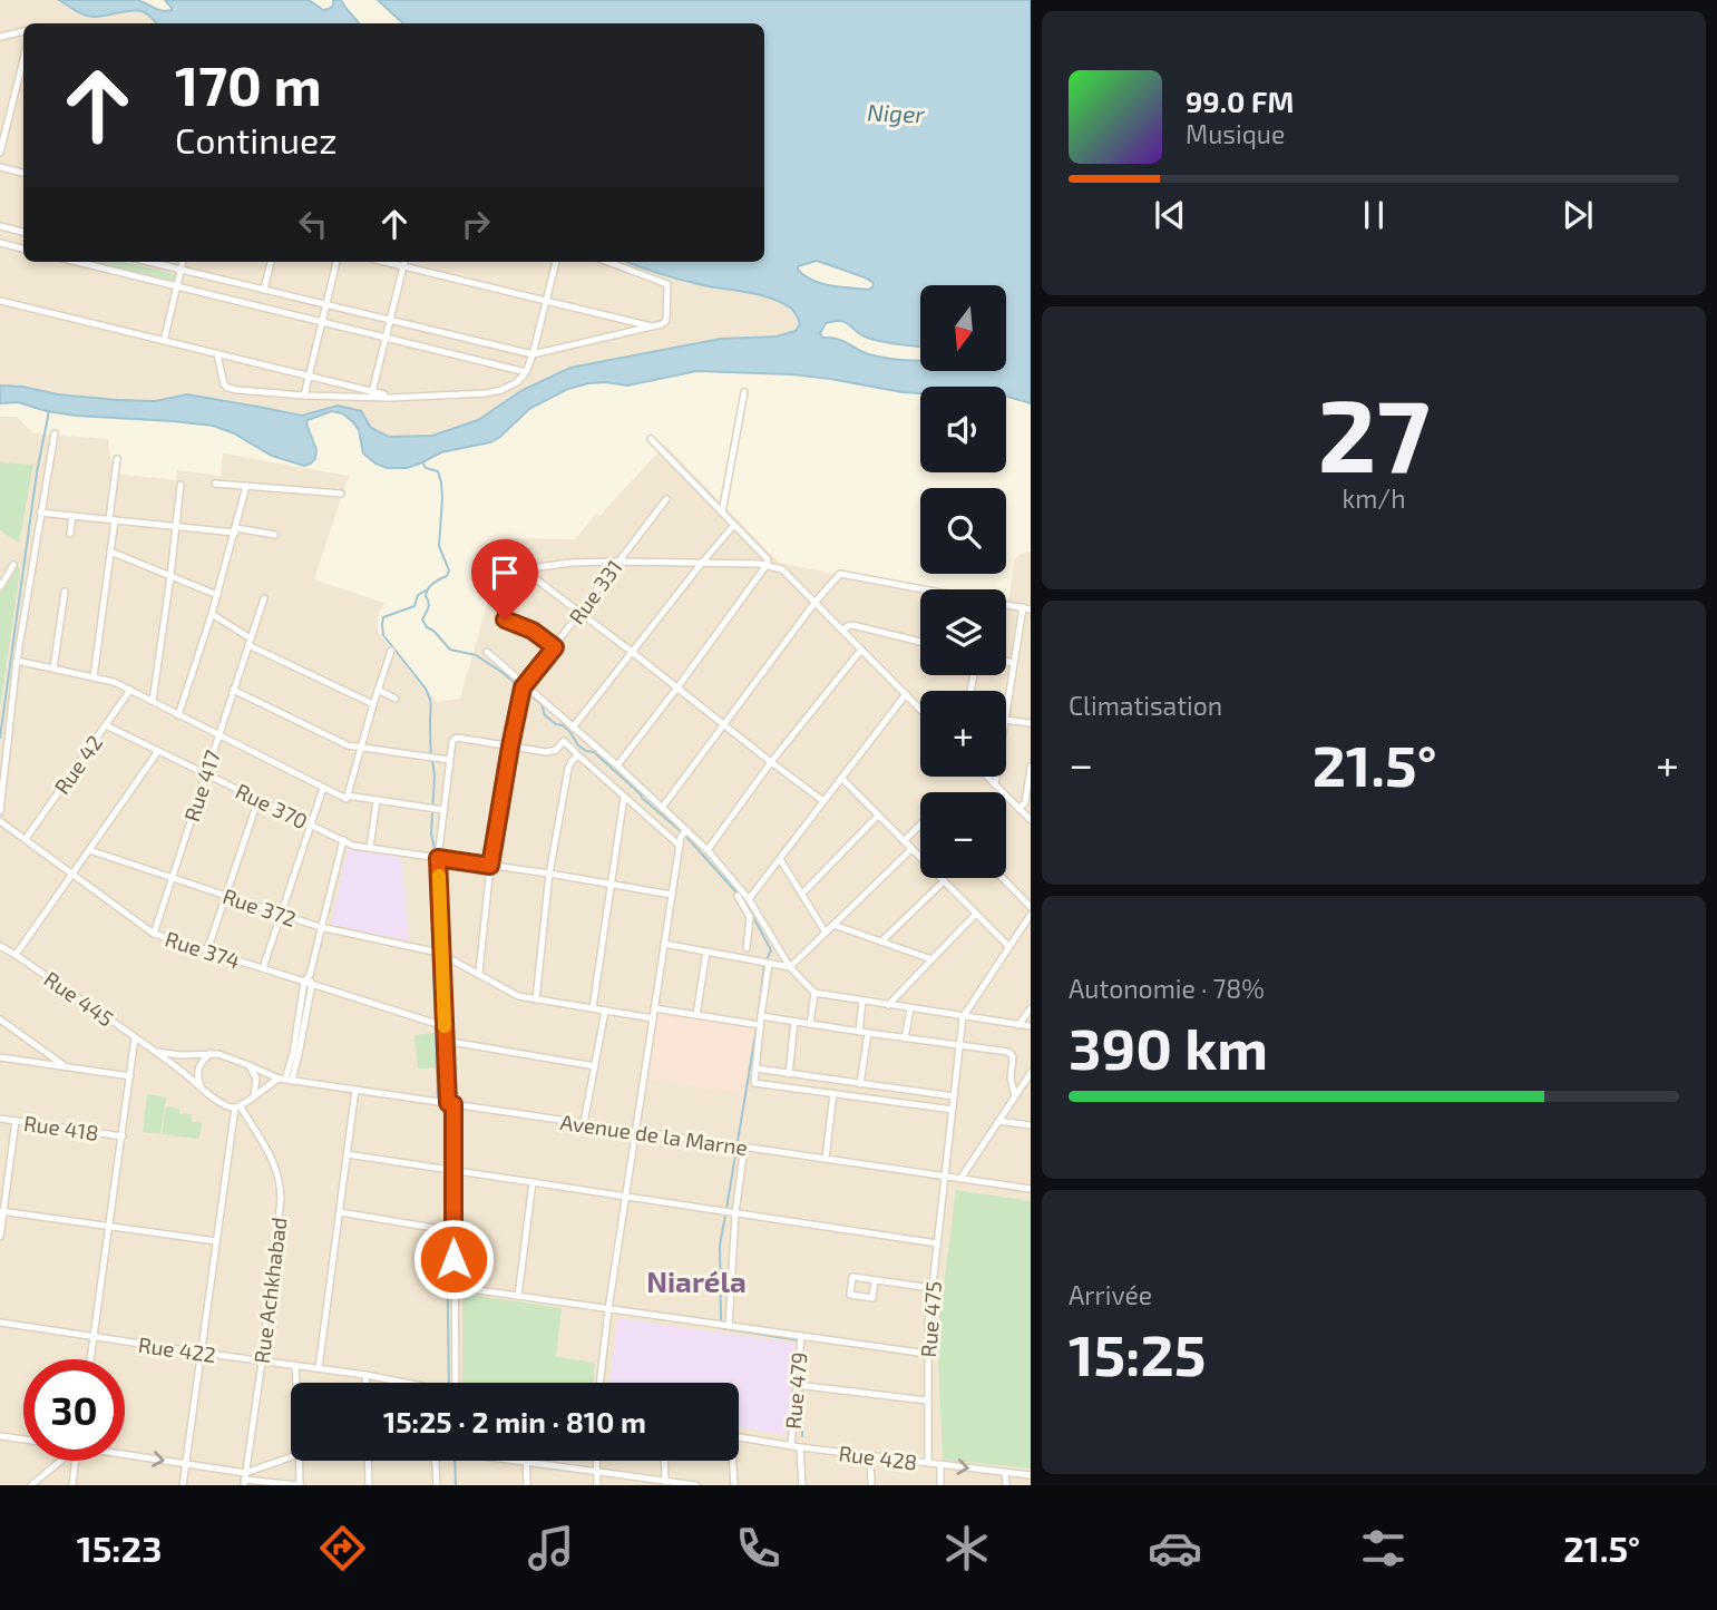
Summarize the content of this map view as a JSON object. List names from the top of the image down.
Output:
{
  "streets": {
    "street": [
      "Rue 331",
      "Rue 42",
      "Rue 417",
      "Rue 370",
      "Rue 372",
      "Rue 374",
      "Rue 445",
      "Rue 418",
      "Avenue de la Marne",
      "Rue Achkhabad",
      "Rue 475",
      "Rue 422",
      "Rue 479",
      "Rue 428"
    ]
  },
  "crossings": [
    ["Rue 42", "Rue 370"],
    ["Rue 42", "Rue 374"],
    ["Rue 417", "Rue 370"],
    ["Rue 417", "Rue 372"],
    ["Rue 417", "Rue 374"],
    ["Rue 445", "Avenue de la Marne"],
    ["Rue 445", "Rue Achkhabad"],
    ["Avenue de la Marne", "Rue Achkhabad"],
    ["Avenue de la Marne", "Rue 475"],
    ["Rue Achkhabad", "Rue 422"],
    ["Rue 475", "Rue 428"],
    ["Rue 479", "Rue 428"]
  ],
  "districts": ["Niaréla"],
  "water": ["Niger"],
  "north": "bottom",
  "page": {
    "turn": ["170 m", "Continuez"],
    "song": ["99.0 FM", "Musique"],
    "map_buttons": ["+", "−"],
    "tile": [
      ["27", "km/h"],
      "Climatisation",
      ["Autonomie · 78%", "390 km"],
      ["Arrivée", "15:25"]
    ],
    "heat": ["−", "21.5°", "+"],
    "limit": "30",
    "trip": "15:25 · 2 min · 810 m",
    "tabs": ["15:23", "21.5°"]
  }
}
